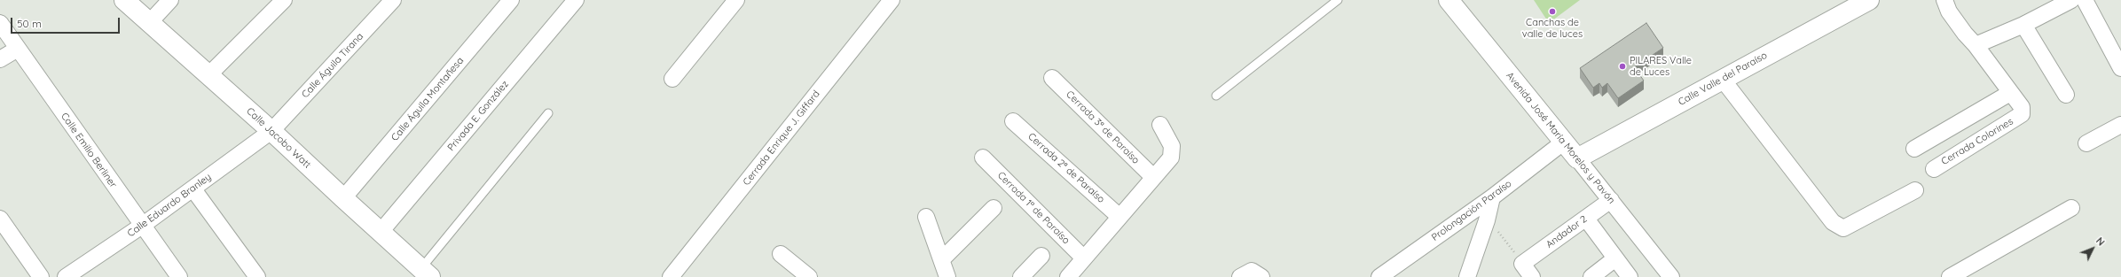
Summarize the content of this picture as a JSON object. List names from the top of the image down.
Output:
{
  "streets": {
    "street": [
      "Calle Águila Tirana",
      "Calle Valle del Paraíso",
      "Calle Águila Montañesa",
      "Privada E. González",
      "Cerrada 3ª de Paraíso",
      "Calle Jacobo Watt",
      "Cerrada Enrique J. Giffard",
      "Avenida José María Morelos y Pavón",
      "Cerrada Colorines",
      "Calle Emilio Berliner",
      "Cerrada 2ª de Paraíso",
      "Calle Eduardo Branley",
      "Cerrada 1ª de Paraíso",
      "Prolongación Paraíso",
      "Andador 2"
    ]
  },
  "crossings": [
    ["Calle Águila Tirana", "Calle Jacobo Watt"],
    ["Calle Águila Tirana", "Calle Eduardo Branley"],
    ["Calle Valle del Paraíso", "Avenida José María Morelos y Pavón"],
    ["Calle Águila Montañesa", "Calle Jacobo Watt"],
    ["Privada E. González", "Calle Jacobo Watt"],
    ["Calle Jacobo Watt", "Calle Eduardo Branley"],
    ["Avenida José María Morelos y Pavón", "Prolongación Paraíso"],
    ["Avenida José María Morelos y Pavón", "Andador 2"],
    ["Calle Emilio Berliner", "Calle Eduardo Branley"]
  ],
  "places": ["Canchas de valle de luces", "PILARES Valle de Luces"],
  "scale_bar": "50 m",
  "north": "top right"
}
